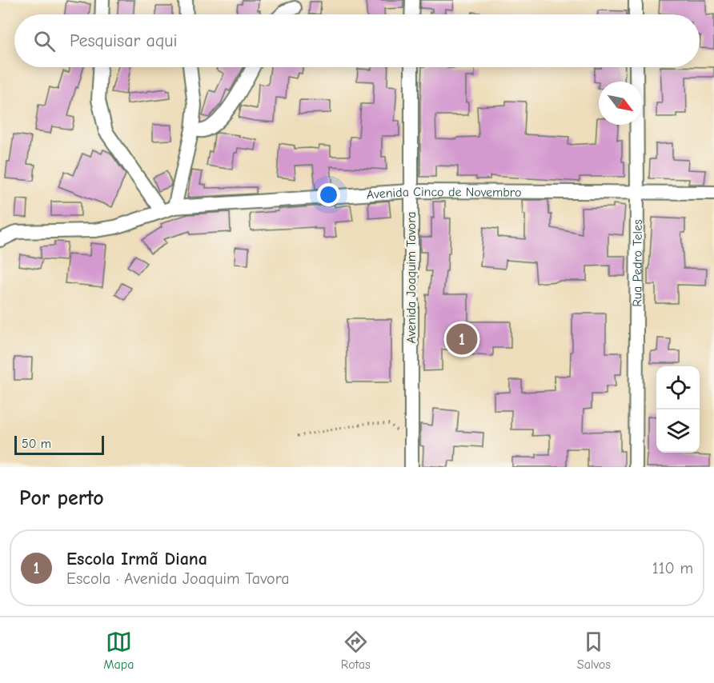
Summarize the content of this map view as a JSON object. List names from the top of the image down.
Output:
{
  "streets": {
    "street": ["Avenida Cinco de Novembro", "Rua Pedro Teles", "Avenida Joaquim Tavora"]
  },
  "crossings": [
    ["Avenida Cinco de Novembro", "Rua Pedro Teles"],
    ["Avenida Cinco de Novembro", "Avenida Joaquim Tavora"]
  ],
  "scale_bar": "50 m",
  "north": "bottom right",
  "page": {
    "search": "Pesquisar aqui",
    "pins": "1",
    "scale": "50 m",
    "heading": "Por perto",
    "list": [
      {
        "mark": "1",
        "name": "Escola Irmã Diana",
        "note": "Escola · Avenida Joaquim Tavora",
        "value": "110 m"
      }
    ],
    "nav": ["Mapa", "Rotas", "Salvos"]
  }
}
